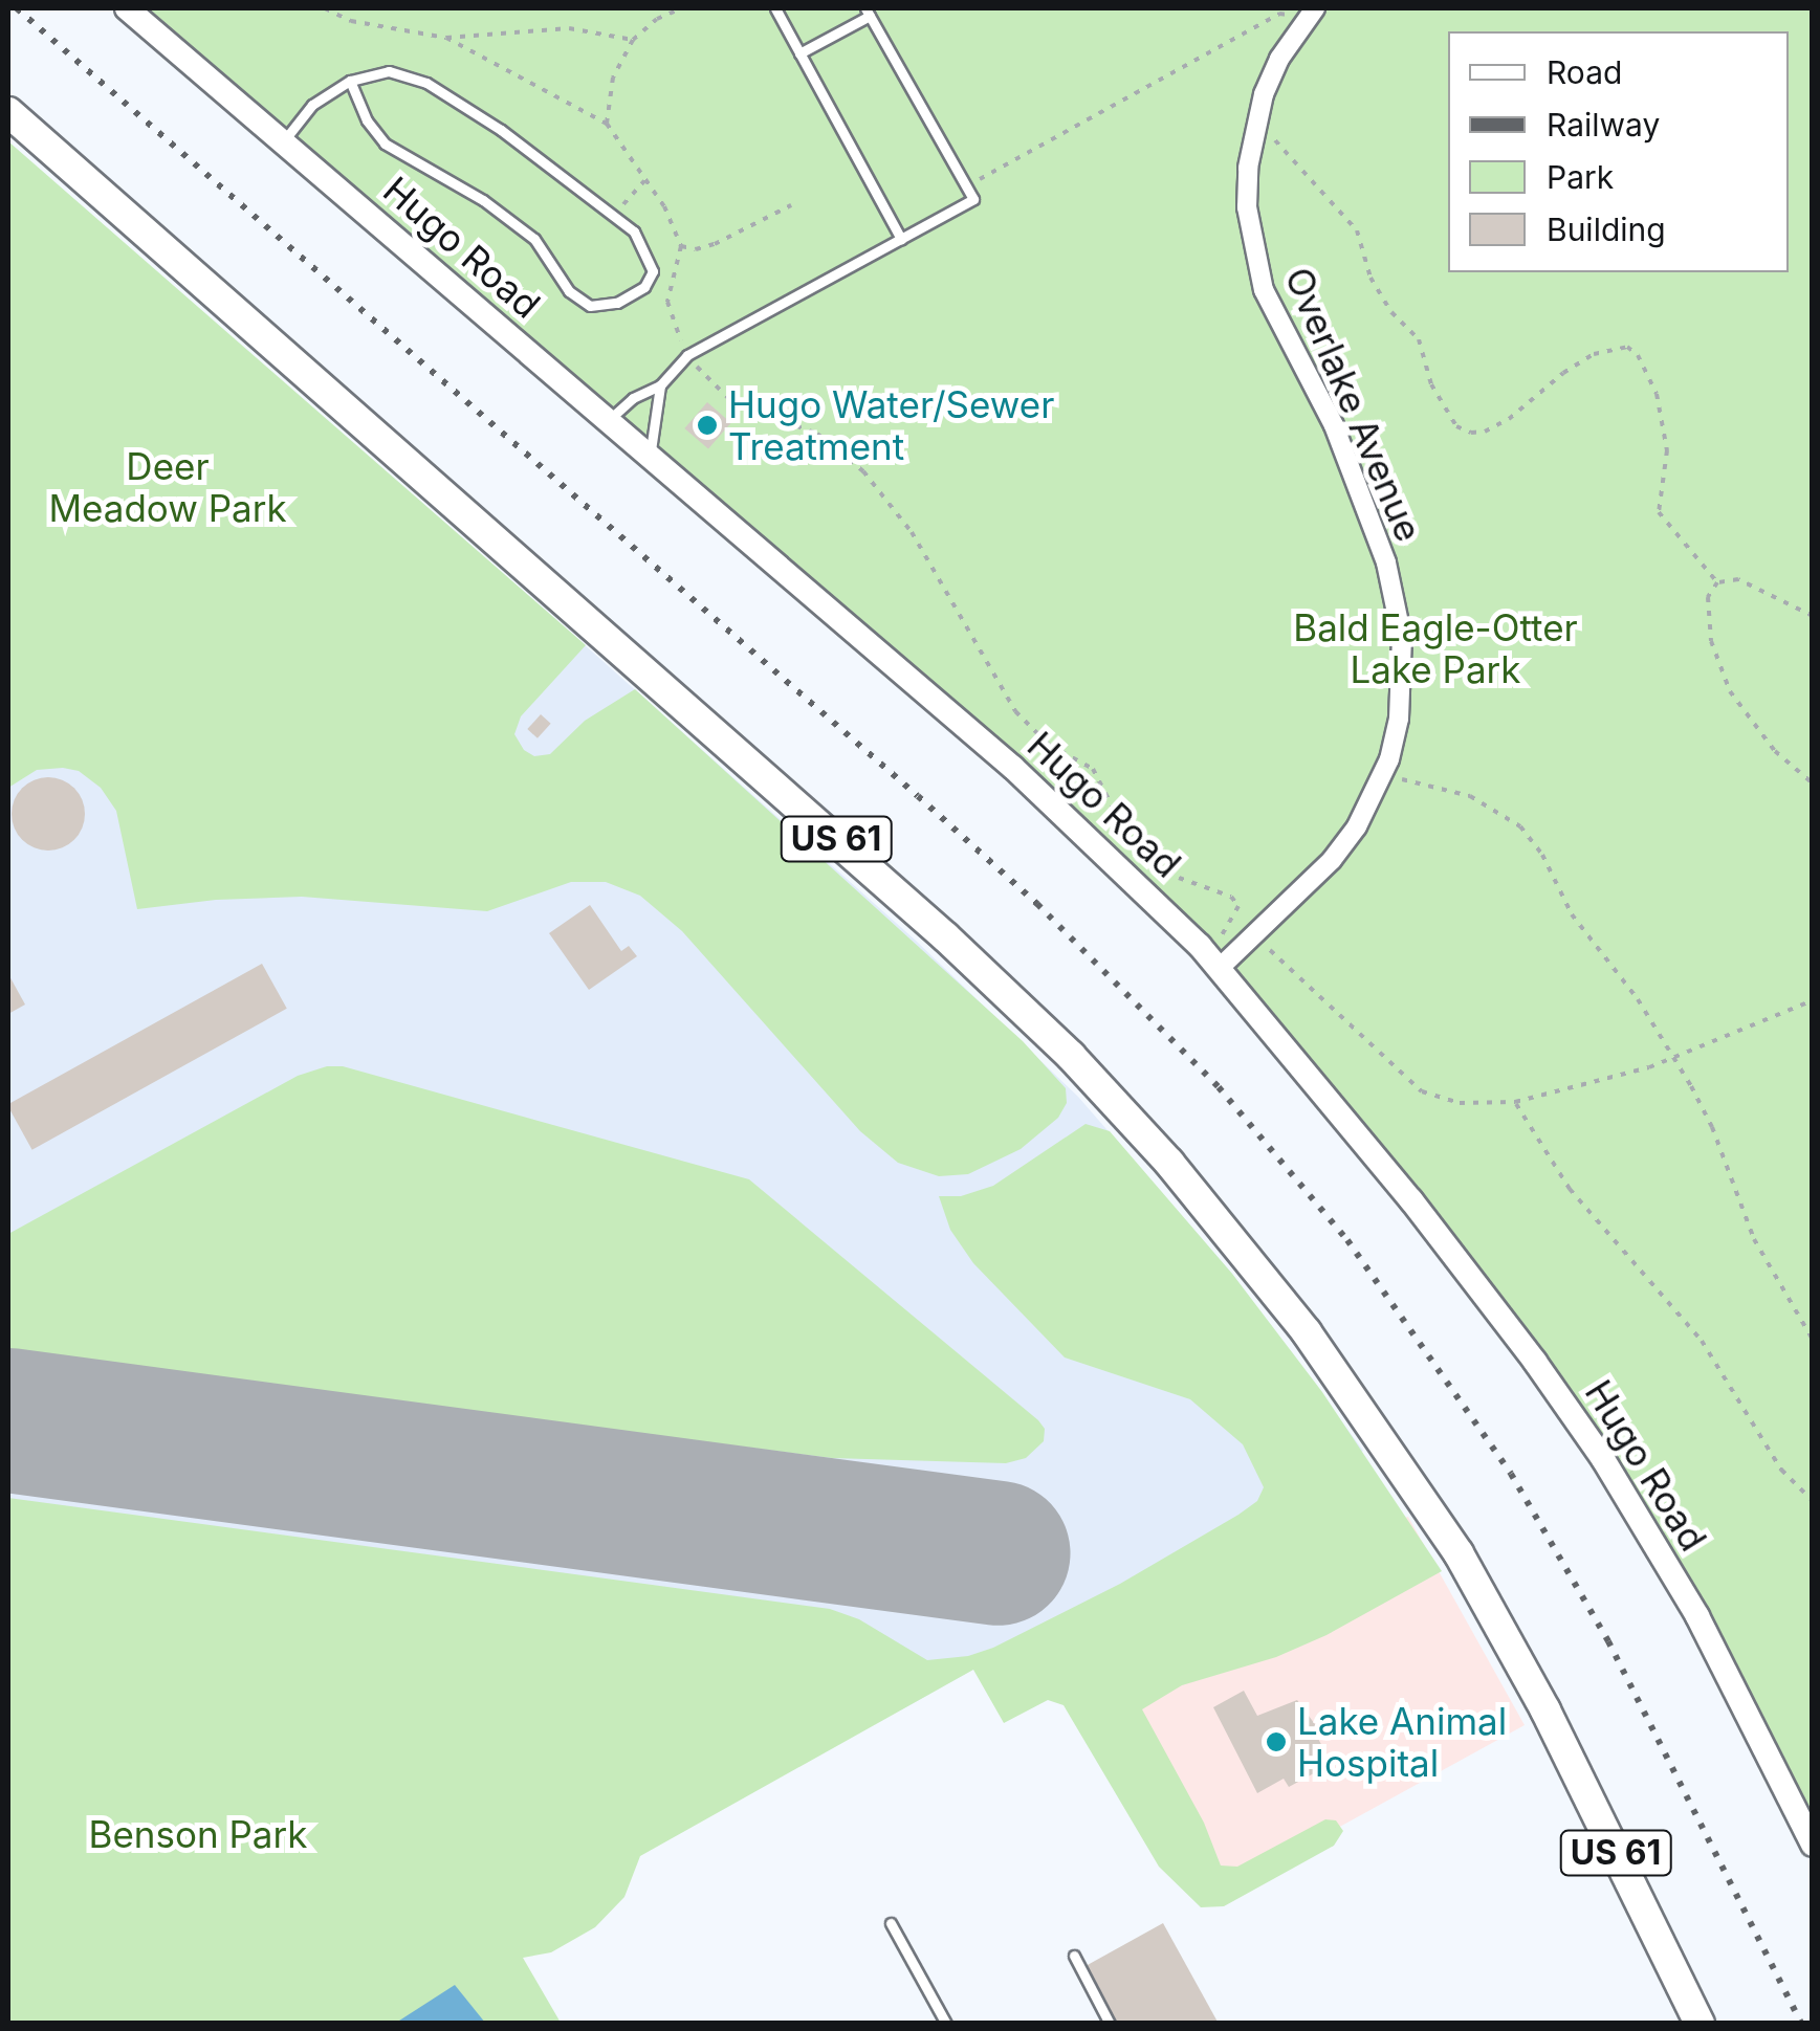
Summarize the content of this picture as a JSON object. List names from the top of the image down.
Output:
{
  "streets": {
    "main road": ["US 61"],
    "street": ["Hugo Road", "Overlake Avenue"]
  },
  "crossings": [
    ["Hugo Road", "Overlake Avenue"]
  ],
  "parks": ["Deer Meadow Park", "Bald Eagle-Otter Lake Park", "Benson Park"],
  "places": ["Hugo Water/Sewer Treatment", "Lake Animal Hospital"],
  "legend": [
    "Road",
    "Railway",
    "Park",
    "Building"
  ]
}
